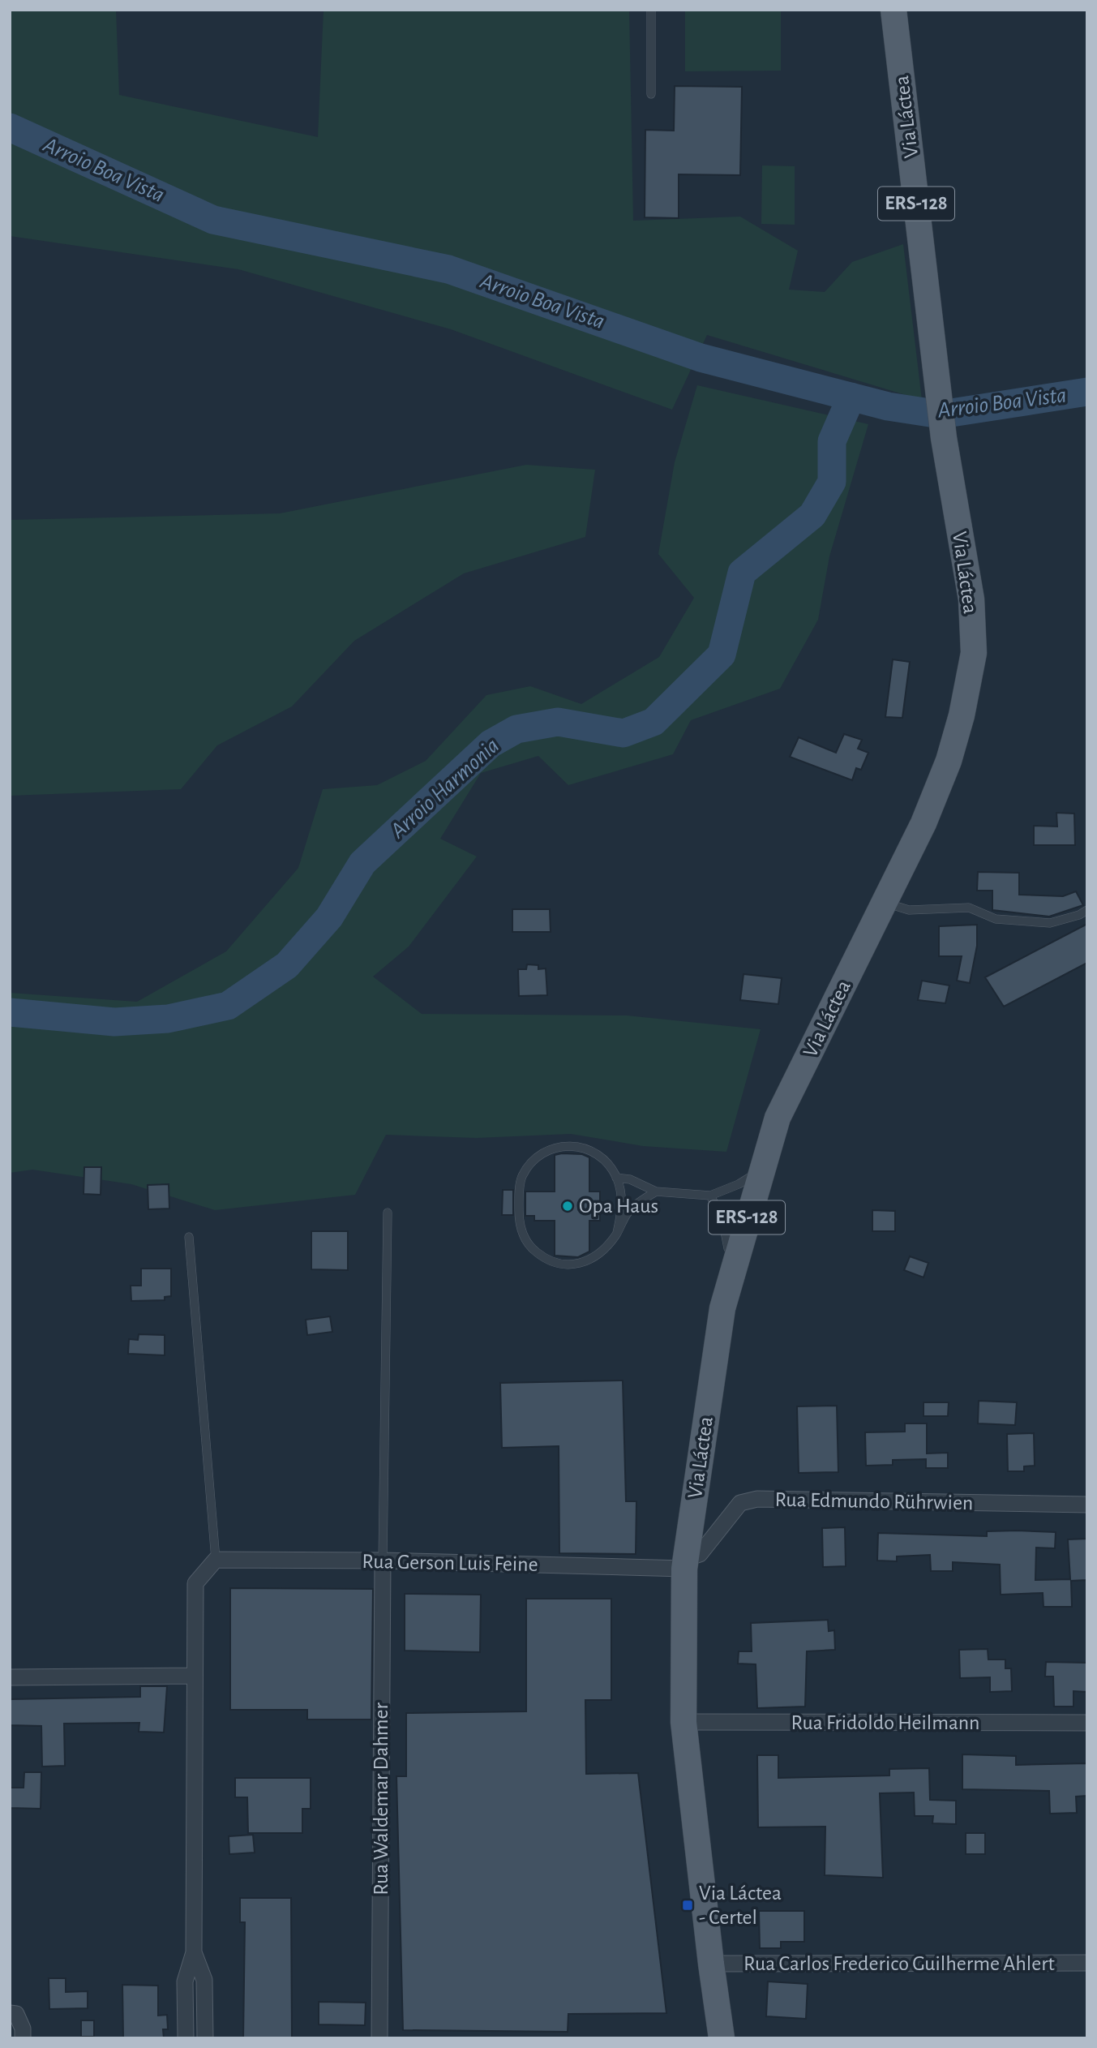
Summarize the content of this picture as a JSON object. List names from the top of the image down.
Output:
{
  "streets": {
    "main road": ["Via Láctea", "ERS-128"],
    "street": [
      "Rua Edmundo Rührwien",
      "Rua Gerson Luis Feine",
      "Rua Fridoldo Heilmann",
      "Rua Waldemar Dahmer",
      "Rua Carlos Frederico Guilherme Ahlert"
    ]
  },
  "crossings": [
    ["Via Láctea", "Rua Edmundo Rührwien"],
    ["Via Láctea", "Rua Gerson Luis Feine"],
    ["Via Láctea", "Rua Fridoldo Heilmann"],
    ["Via Láctea", "Rua Carlos Frederico Guilherme Ahlert"],
    ["Rua Edmundo Rührwien", "Rua Gerson Luis Feine"],
    ["Rua Gerson Luis Feine", "Rua Waldemar Dahmer"]
  ],
  "water": ["Arroio Boa Vista", "Arroio Harmonia"],
  "places": {
    "other": ["Opa Haus"],
    "transit": ["Via Láctea - Certel"]
  }
}
